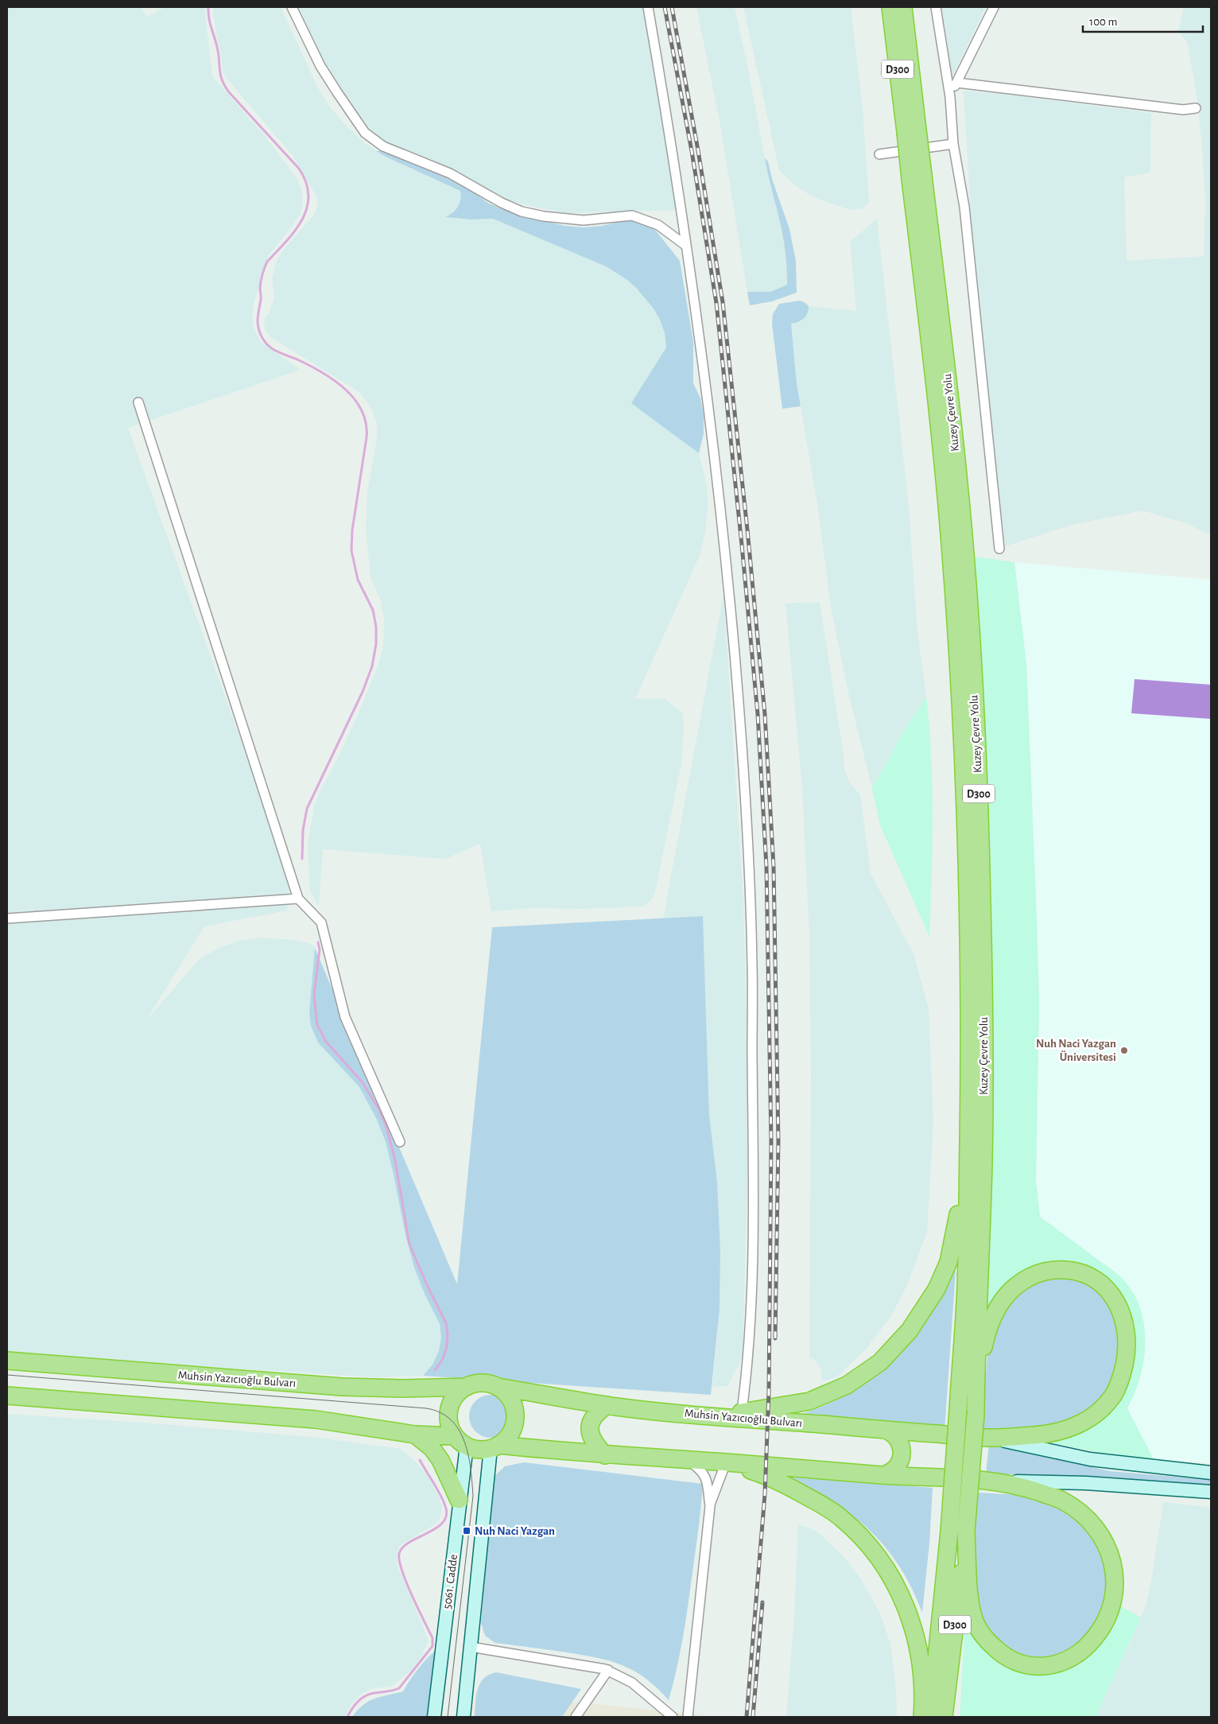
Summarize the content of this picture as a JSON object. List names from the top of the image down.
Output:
{
  "streets": {
    "highway": ["D300", "Kuzey Çevre Yolu", "Muhsin Yazıcıoğlu Bulvarı"],
    "street": ["5061. Cadde"]
  },
  "crossings": [
    ["D300", "Kuzey Çevre Yolu"],
    ["D300", "Muhsin Yazıcıoğlu Bulvarı"],
    ["Kuzey Çevre Yolu", "Muhsin Yazıcıoğlu Bulvarı"],
    ["Muhsin Yazıcıoğlu Bulvarı", "5061. Cadde"]
  ],
  "places": {
    "other": ["Nuh Naci Yazgan Üniversitesi"],
    "transit": ["Nuh Naci Yazgan"]
  },
  "scale_bar": "100 m"
}
